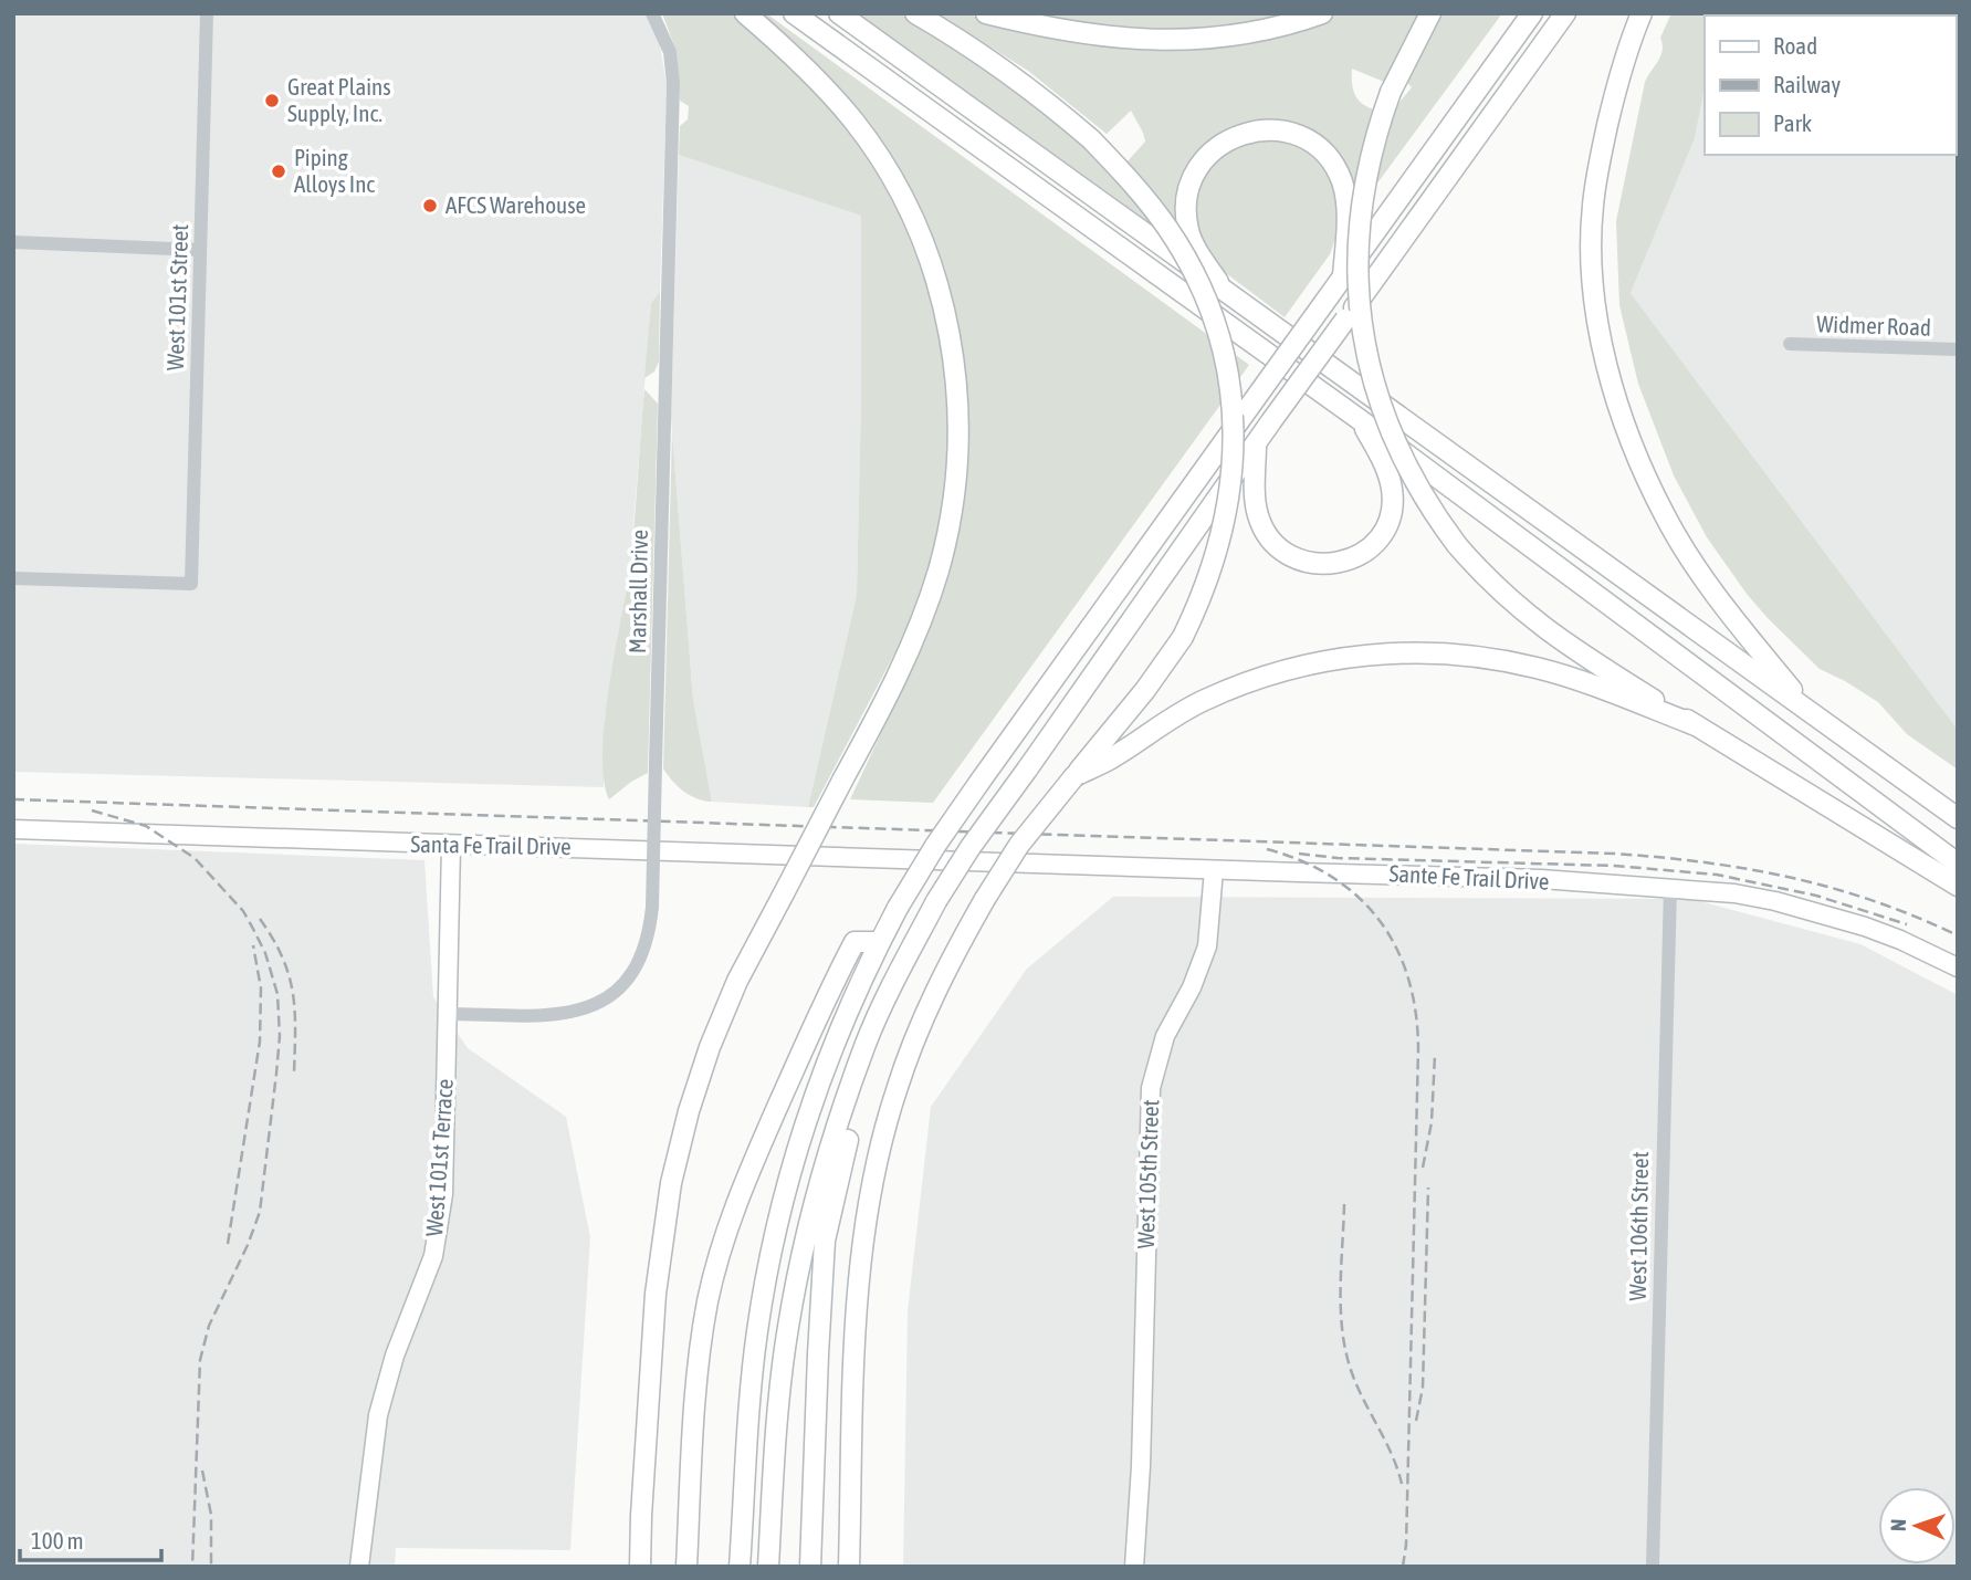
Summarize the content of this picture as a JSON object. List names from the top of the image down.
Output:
{
  "streets": {
    "main road": [
      "Santa Fe Trail Drive",
      "Sante Fe Trail Drive",
      "West 101st Terrace",
      "West 105th Street"
    ],
    "street": [
      "West 101st Street",
      "Widmer Road",
      "Marshall Drive",
      "West 106th Street"
    ]
  },
  "crossings": [
    ["Marshall Drive", "West 101st Terrace"],
    ["Santa Fe Trail Drive", "Sante Fe Trail Drive"],
    ["Santa Fe Trail Drive", "West 101st Terrace"],
    ["Sante Fe Trail Drive", "West 105th Street"],
    ["Sante Fe Trail Drive", "West 106th Street"]
  ],
  "places": ["Great Plains Supply, Inc.", "Piping Alloys Inc", "AFCS Warehouse"],
  "legend": ["Road", "Railway", "Park"],
  "scale_bar": "100 m",
  "north": "left"
}
